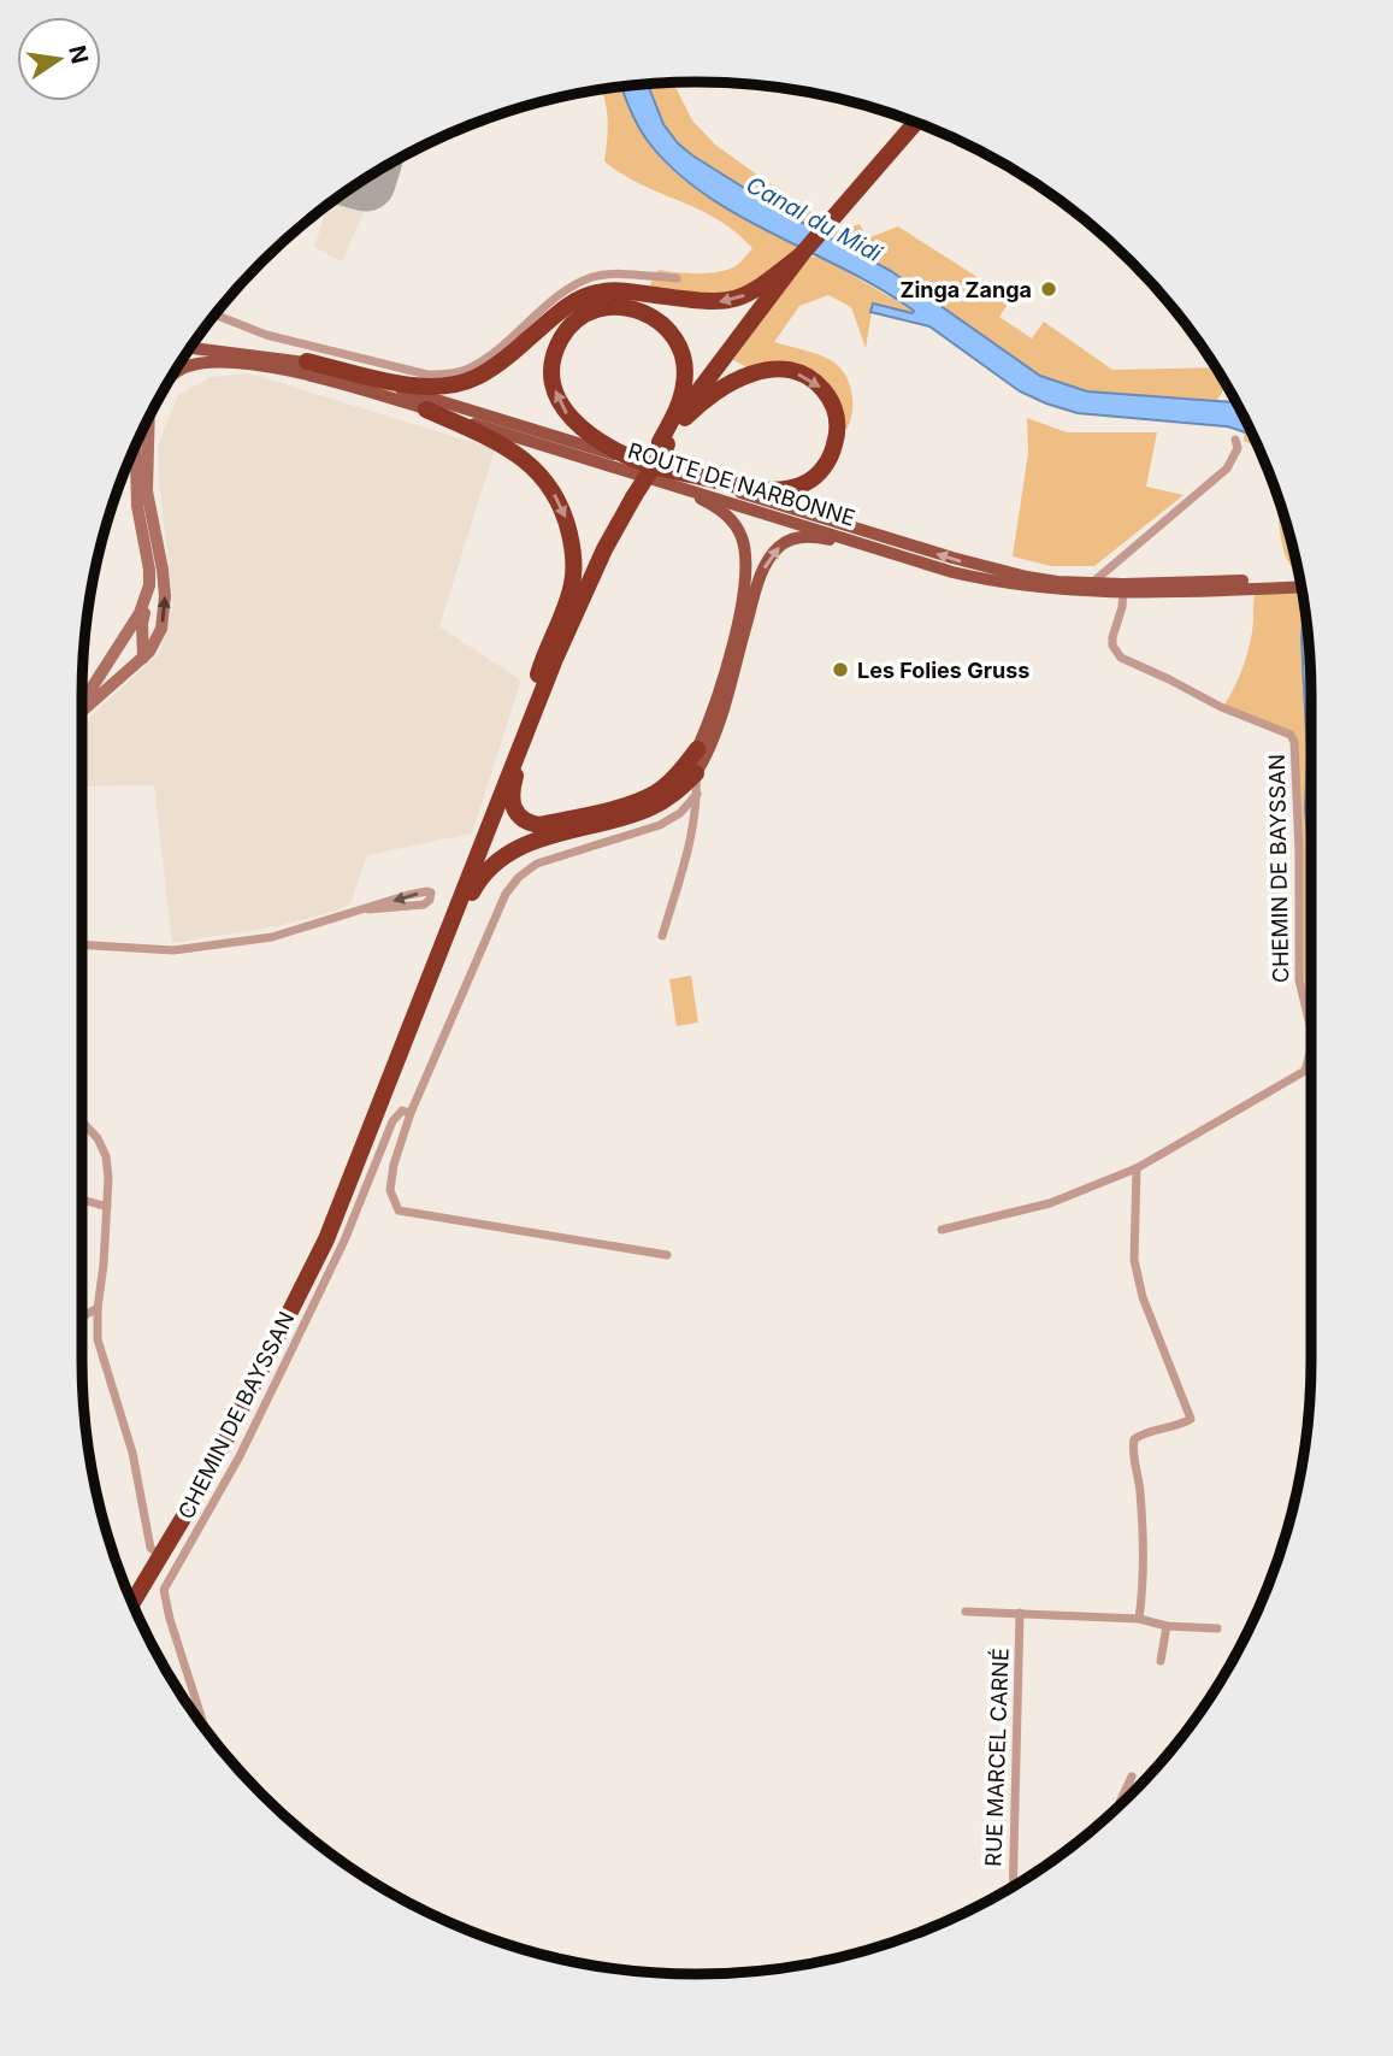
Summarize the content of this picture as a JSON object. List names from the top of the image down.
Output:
{
  "streets": {
    "main road": ["ROUTE DE NARBONNE"],
    "street": ["CHEMIN DE BAYSSAN", "RUE MARCEL CARNÉ"]
  },
  "crossings": [
    ["ROUTE DE NARBONNE", "CHEMIN DE BAYSSAN"]
  ],
  "water": ["Canal du Midi"],
  "places": ["Zinga Zanga", "Les Folies Gruss"],
  "north": "right"
}
